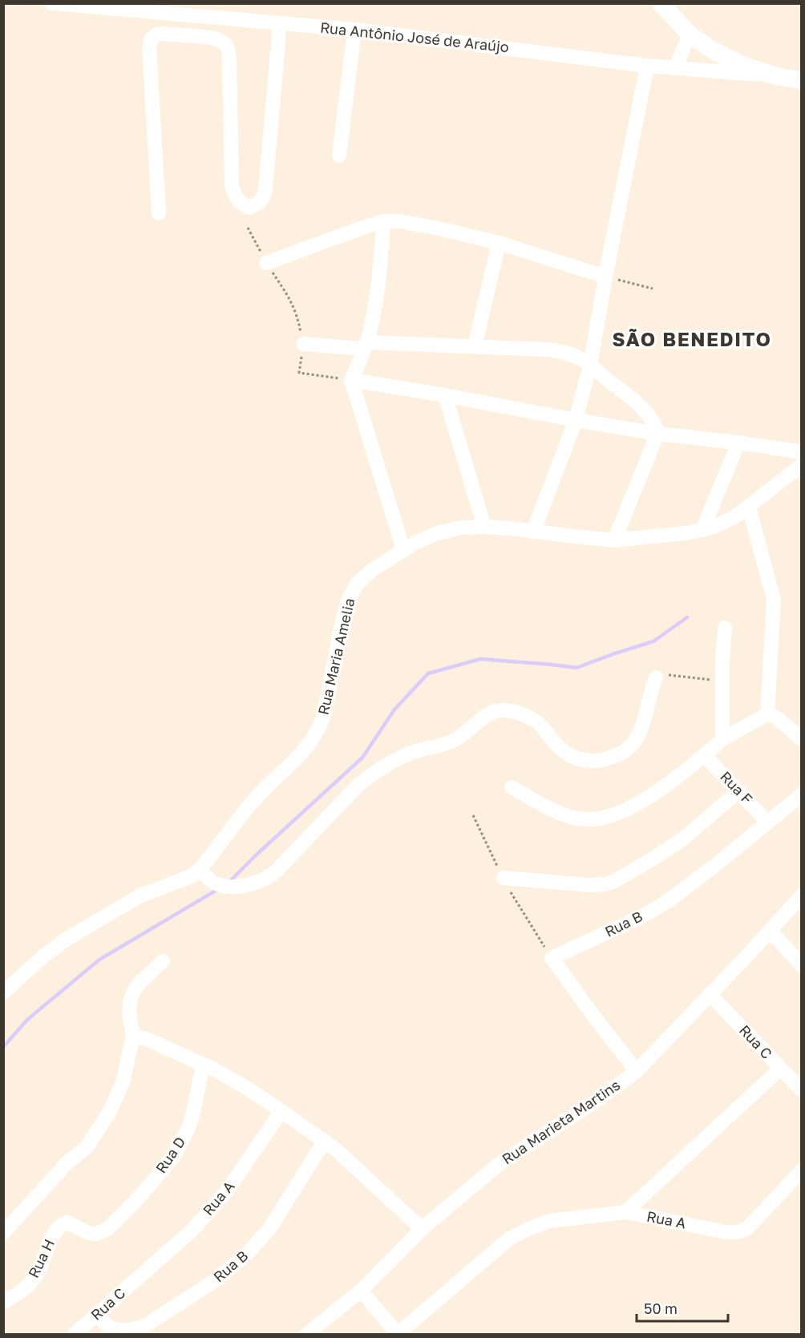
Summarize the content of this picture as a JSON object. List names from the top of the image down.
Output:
{
  "streets": {
    "street": [
      "Rua Antônio José de Araújo",
      "Rua Maria Amelia",
      "Rua F",
      "Rua B",
      "Rua C",
      "Rua Marieta Martins",
      "Rua D",
      "Rua A",
      "Rua H"
    ]
  },
  "crossings": [
    ["Rua F", "Rua B"],
    ["Rua B", "Rua C"],
    ["Rua B", "Rua Marieta Martins"],
    ["Rua C", "Rua Marieta Martins"],
    ["Rua C", "Rua A"],
    ["Rua D", "Rua H"]
  ],
  "districts": ["SÃO BENEDITO"],
  "scale_bar": "50 m"
}
